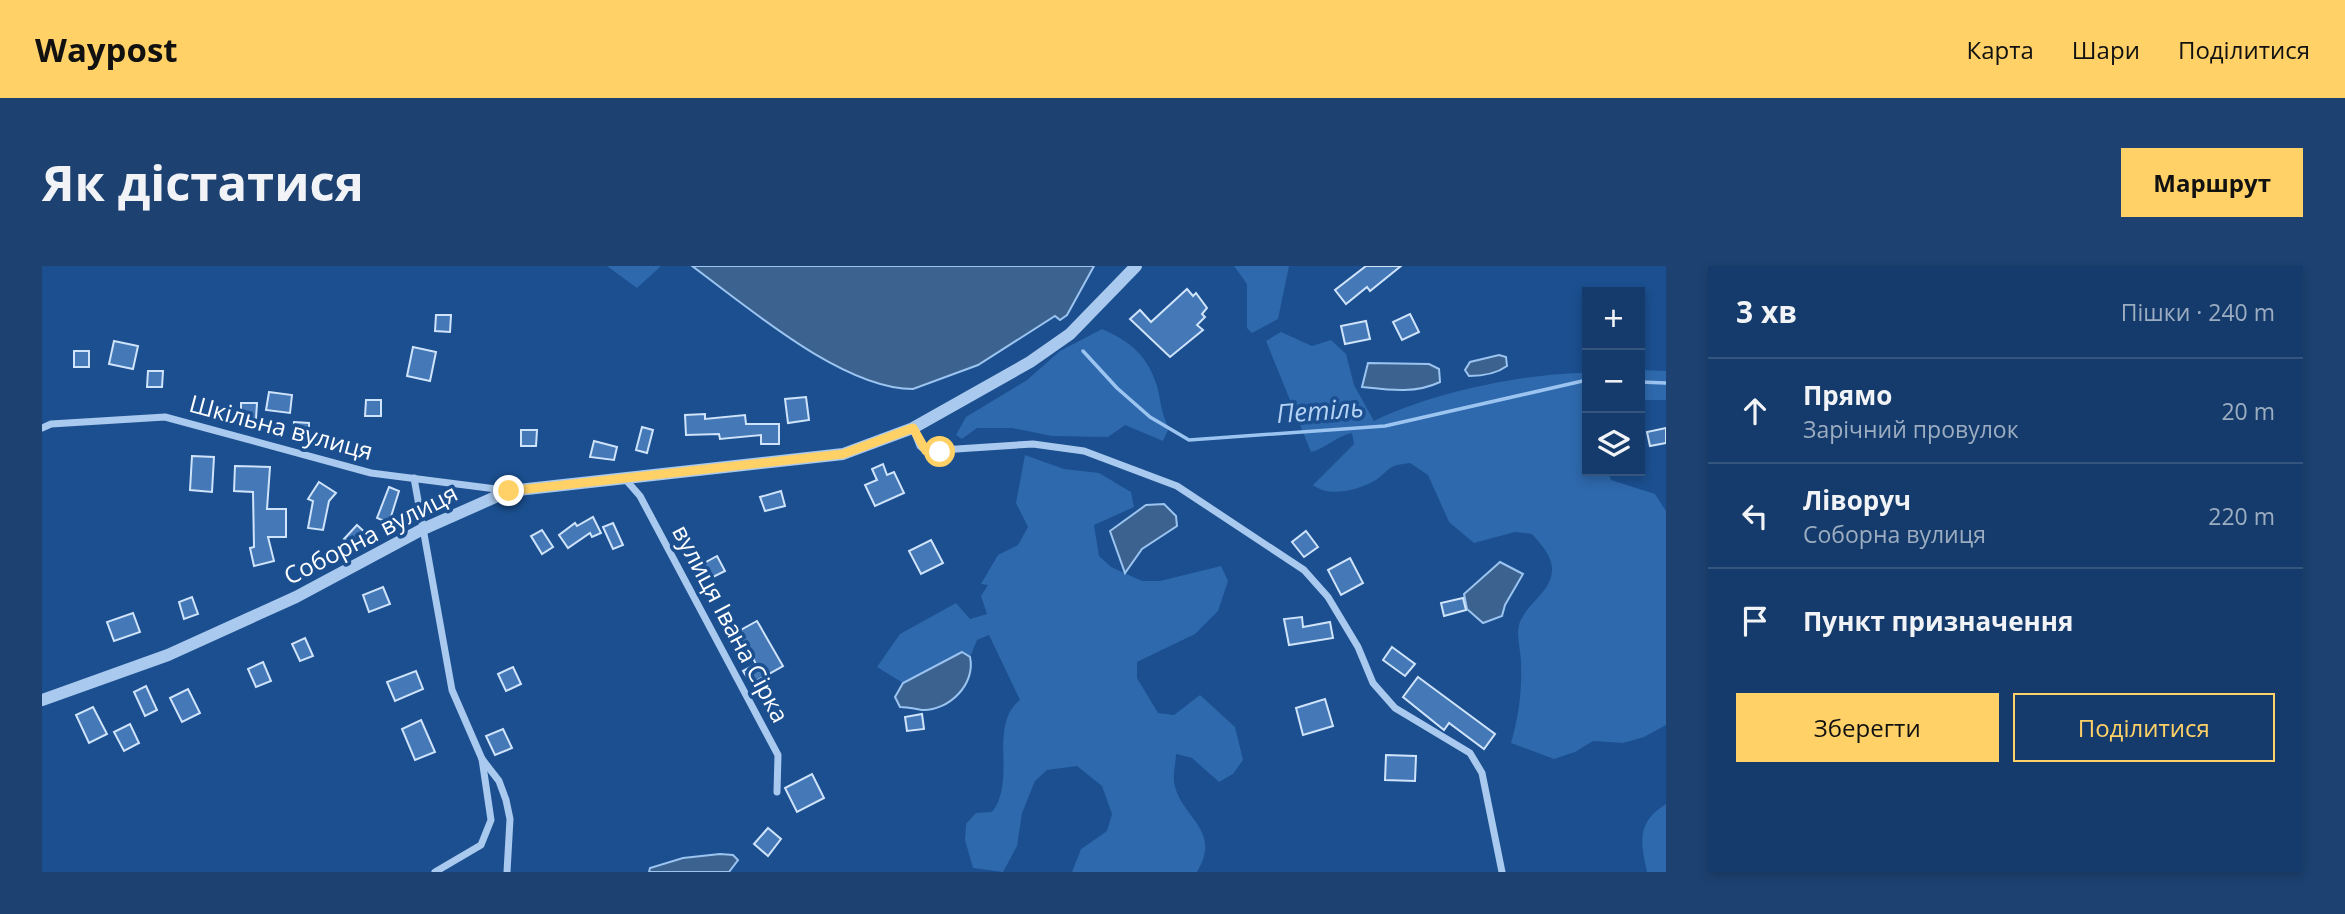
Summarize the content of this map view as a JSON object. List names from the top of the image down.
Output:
{
  "streets": {
    "street": ["Шкільна вулиця", "Соборна вулиця", "вулиця Івана Сірка"]
  },
  "crossings": [
    ["Шкільна вулиця", "Соборна вулиця"],
    ["Соборна вулиця", "вулиця Івана Сірка"]
  ],
  "water": ["Петіль"],
  "page": {
    "header": "Waypost",
    "nav": ["Карта", "Шари", "Поділитися"],
    "buttons": [
      "Маршрут",
      ["Зберегти", "Поділитися"]
    ],
    "title": "Як дістатися",
    "heading": ["3 хв", "Пішки · 240 m"],
    "map_buttons": ["+", "−"],
    "list": [
      ["Прямо", "Зарічний провулок", "20 m"],
      ["Ліворуч", "Соборна вулиця", "220 m"],
      "Пункт призначення"
    ]
  }
}
